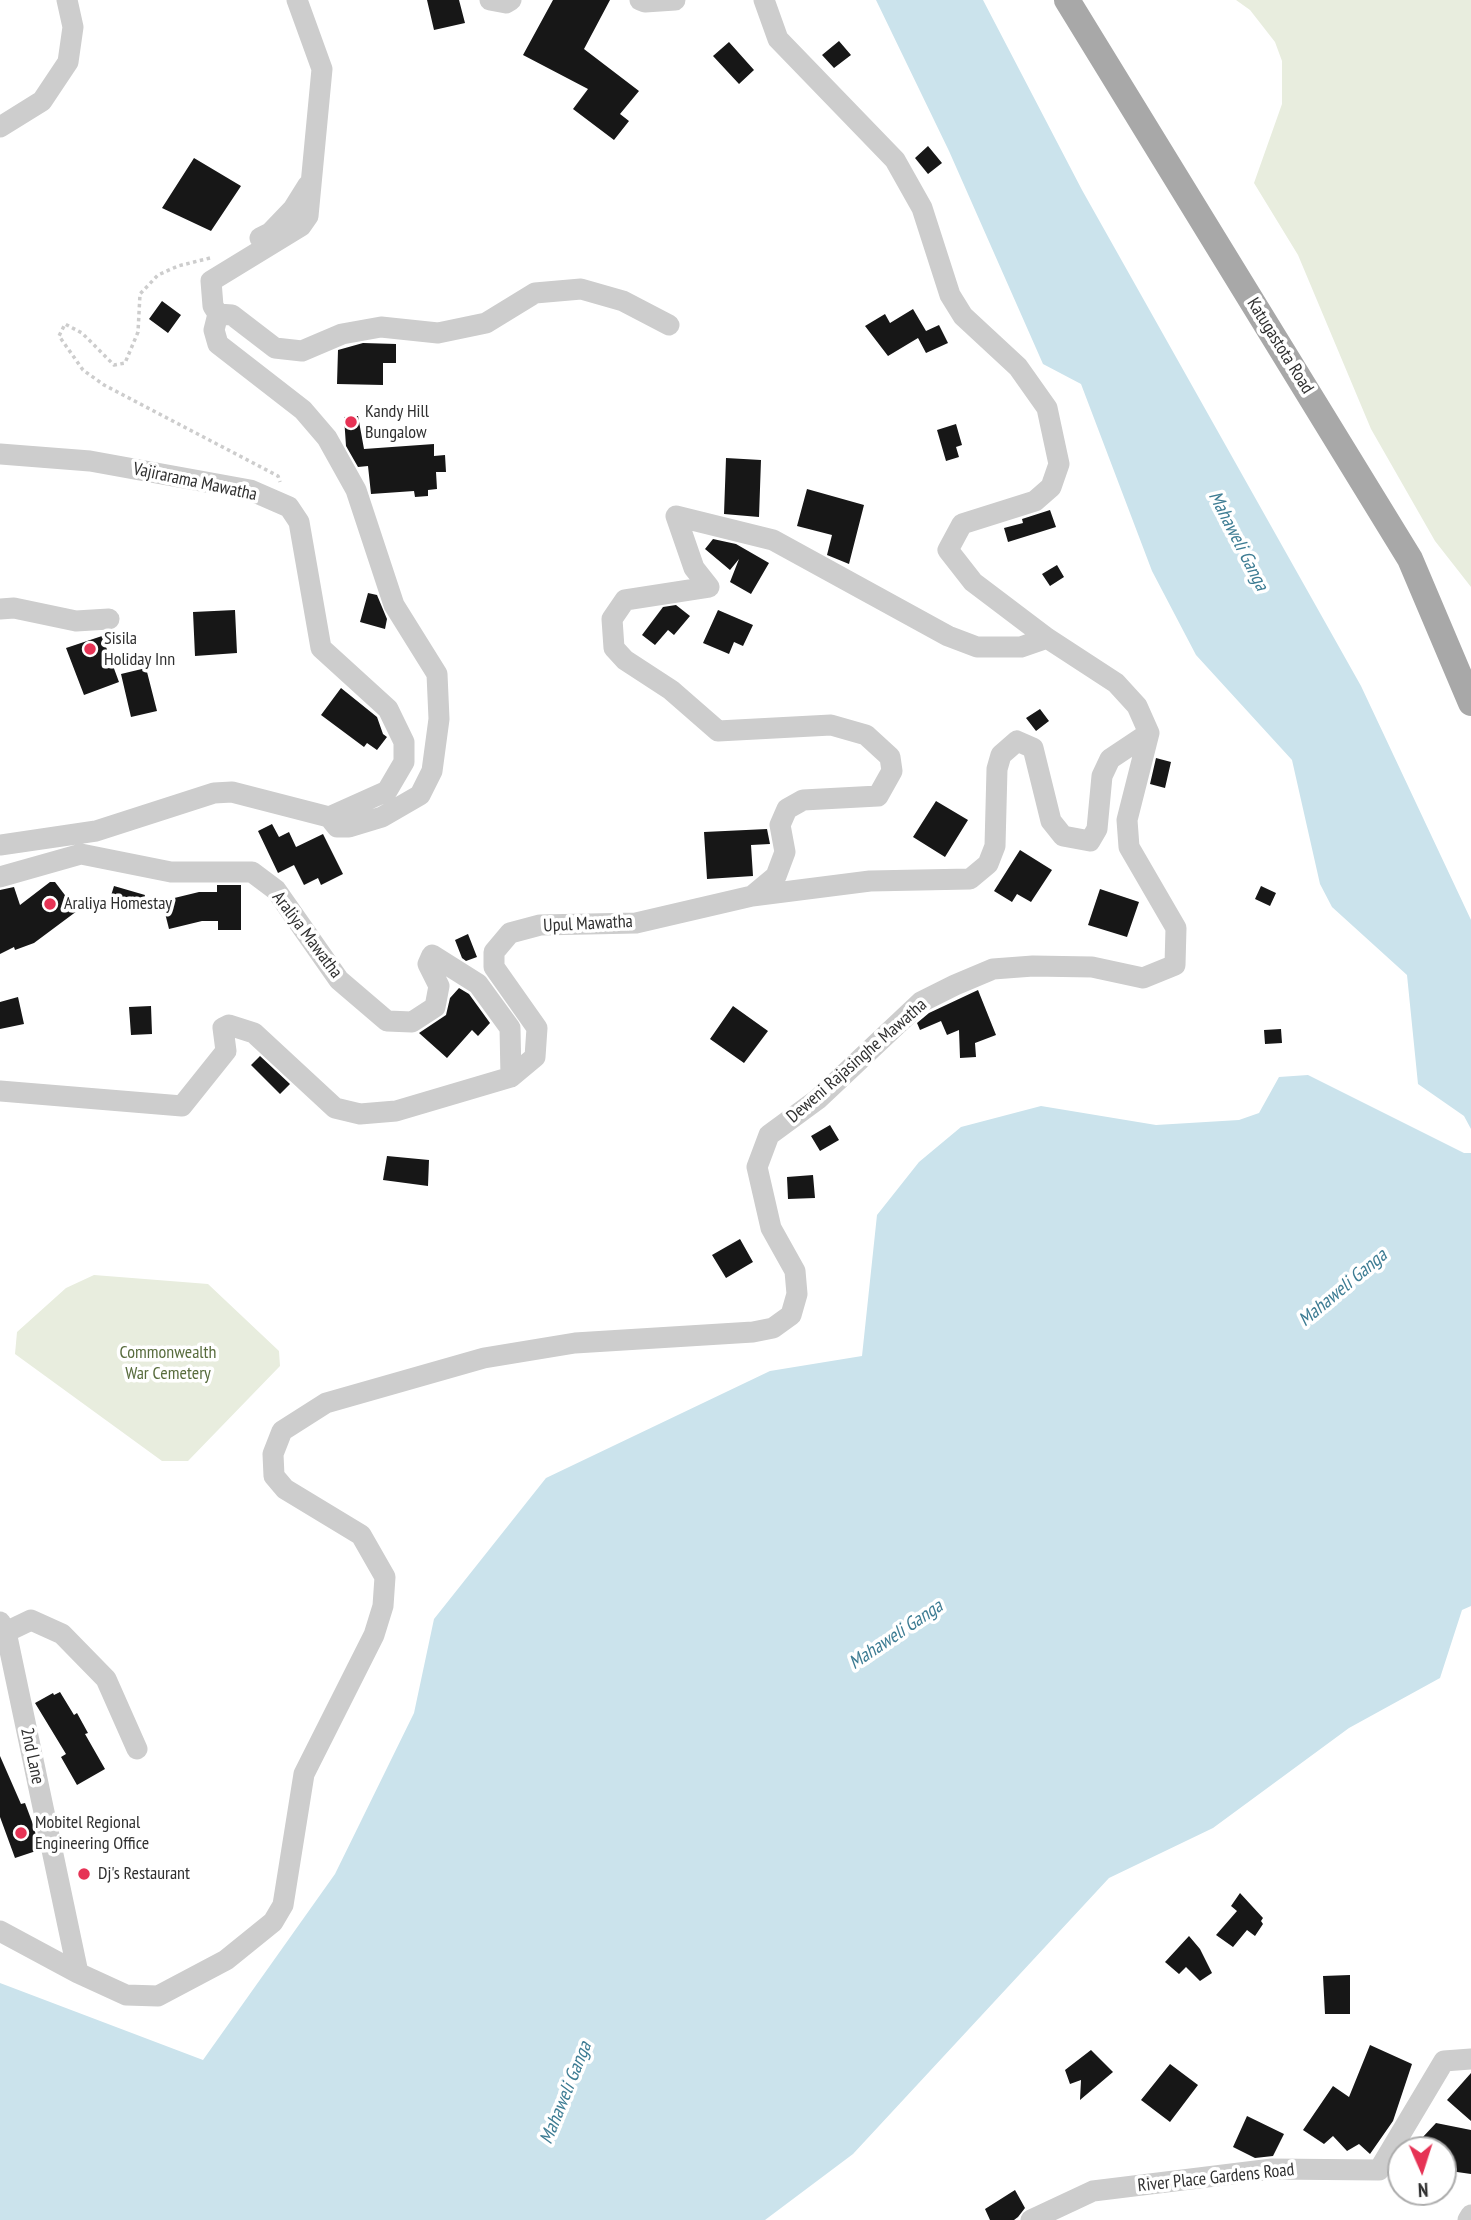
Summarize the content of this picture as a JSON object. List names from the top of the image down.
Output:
{
  "streets": {
    "main road": ["Katugastota Road"],
    "street": [
      "Vajirarama Mawatha",
      "Upul Mawatha",
      "Araliya Mawatha",
      "Deweni Rajasinghe Mawatha",
      "2nd Lane",
      "River Place Gardens Road"
    ]
  },
  "crossings": [
    ["Upul Mawatha", "Araliya Mawatha"],
    ["Upul Mawatha", "Deweni Rajasinghe Mawatha"],
    ["Deweni Rajasinghe Mawatha", "2nd Lane"]
  ],
  "water": ["Mahaweli Ganga"],
  "parks": ["Commonwealth War Cemetery"],
  "places": [
    "Kandy Hill Bungalow",
    "Sisila Holiday Inn",
    "Araliya Homestay",
    "Mobitel Regional Engineering Office",
    "Dj's Restaurant"
  ],
  "north": "bottom"
}
